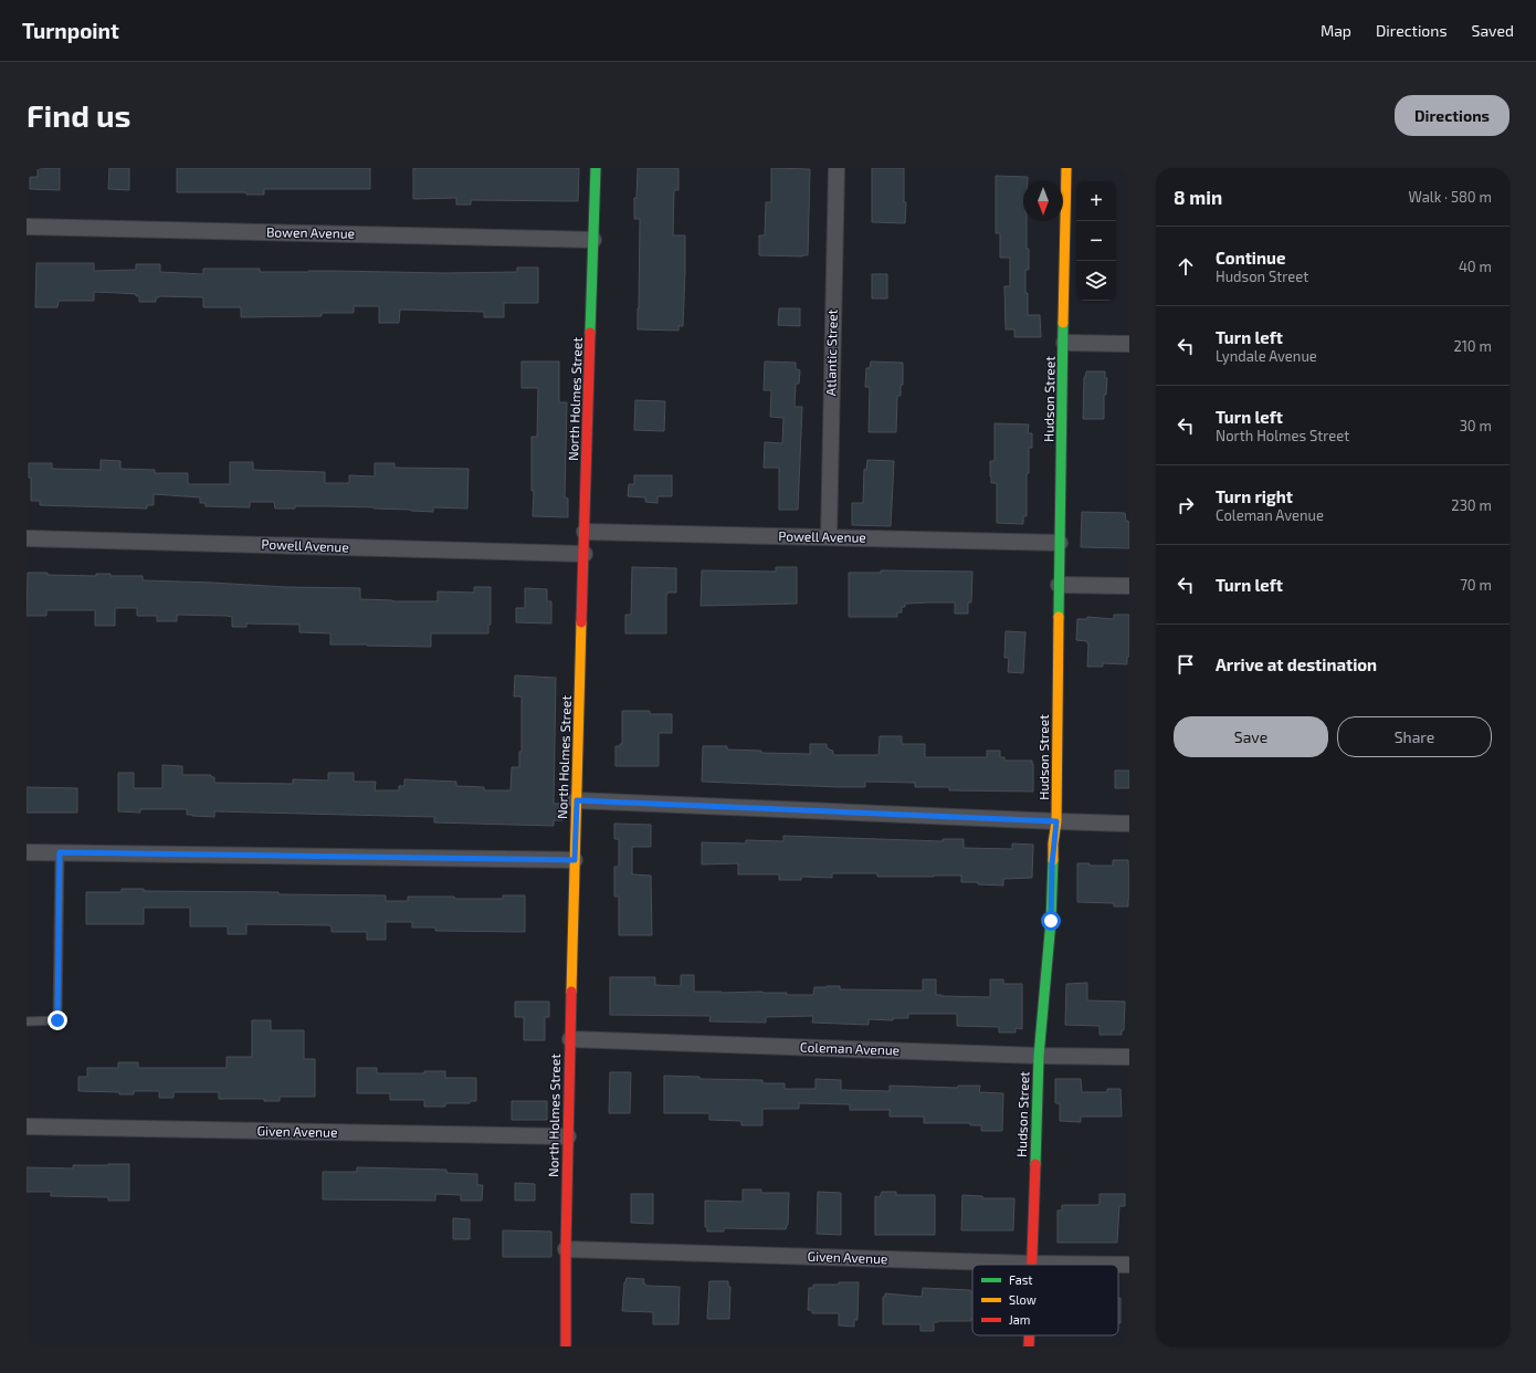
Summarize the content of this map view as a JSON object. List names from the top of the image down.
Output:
{
  "streets": {
    "street": [
      "Bowen Avenue",
      "Atlantic Street",
      "North Holmes Street",
      "Hudson Street",
      "Powell Avenue",
      "Coleman Avenue",
      "Given Avenue"
    ]
  },
  "crossings": [
    ["Bowen Avenue", "North Holmes Street"],
    ["Atlantic Street", "Powell Avenue"],
    ["North Holmes Street", "Powell Avenue"],
    ["North Holmes Street", "Coleman Avenue"],
    ["North Holmes Street", "Given Avenue"],
    ["Hudson Street", "Powell Avenue"],
    ["Hudson Street", "Coleman Avenue"],
    ["Hudson Street", "Given Avenue"]
  ],
  "legend": ["Fast", "Slow", "Jam"],
  "north": "bottom",
  "page": {
    "header": "Turnpoint",
    "nav": ["Map", "Directions", "Saved"],
    "buttons": [
      "Directions",
      ["Save", "Share"]
    ],
    "title": "Find us",
    "heading": ["8 min", "Walk · 580 m"],
    "map_buttons": ["+", "−"],
    "list": [
      ["Continue", "Hudson Street", "40 m"],
      ["Turn left", "Lyndale Avenue", "210 m"],
      ["Turn left", "North Holmes Street", "30 m"],
      ["Turn right", "Coleman Avenue", "230 m"],
      ["Turn left", "70 m"],
      "Arrive at destination"
    ]
  }
}
